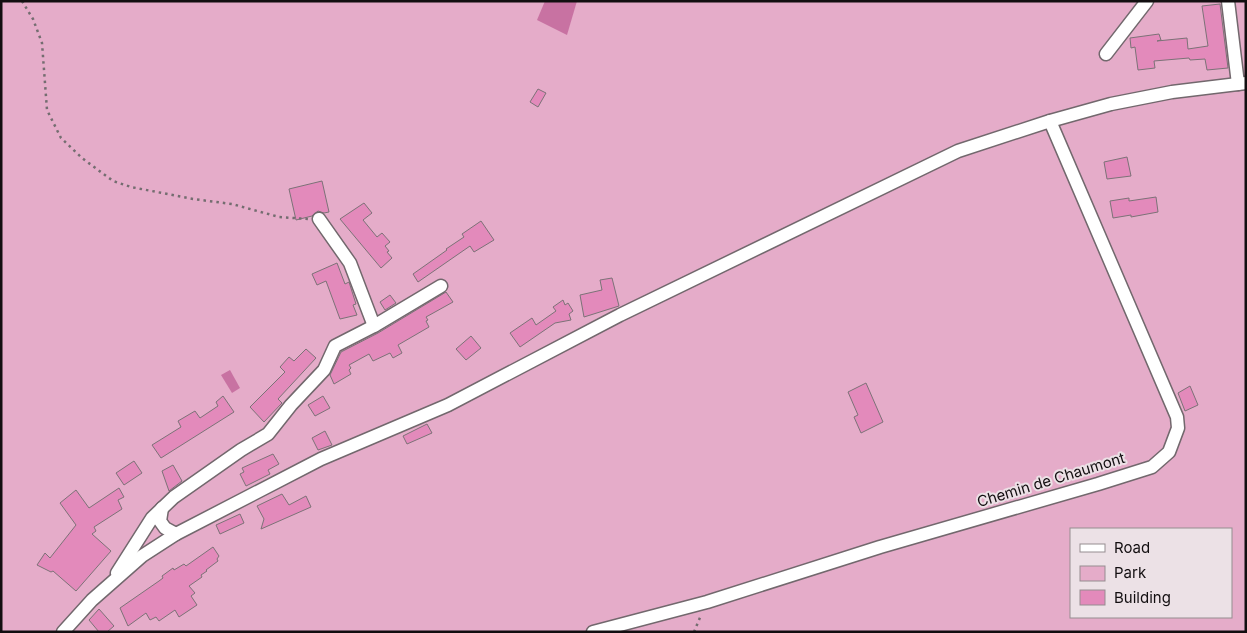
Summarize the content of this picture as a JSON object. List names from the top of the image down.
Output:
{
  "streets": {
    "street": ["Chemin de Chaumont"]
  },
  "legend": ["Road", "Park", "Building"]
}
